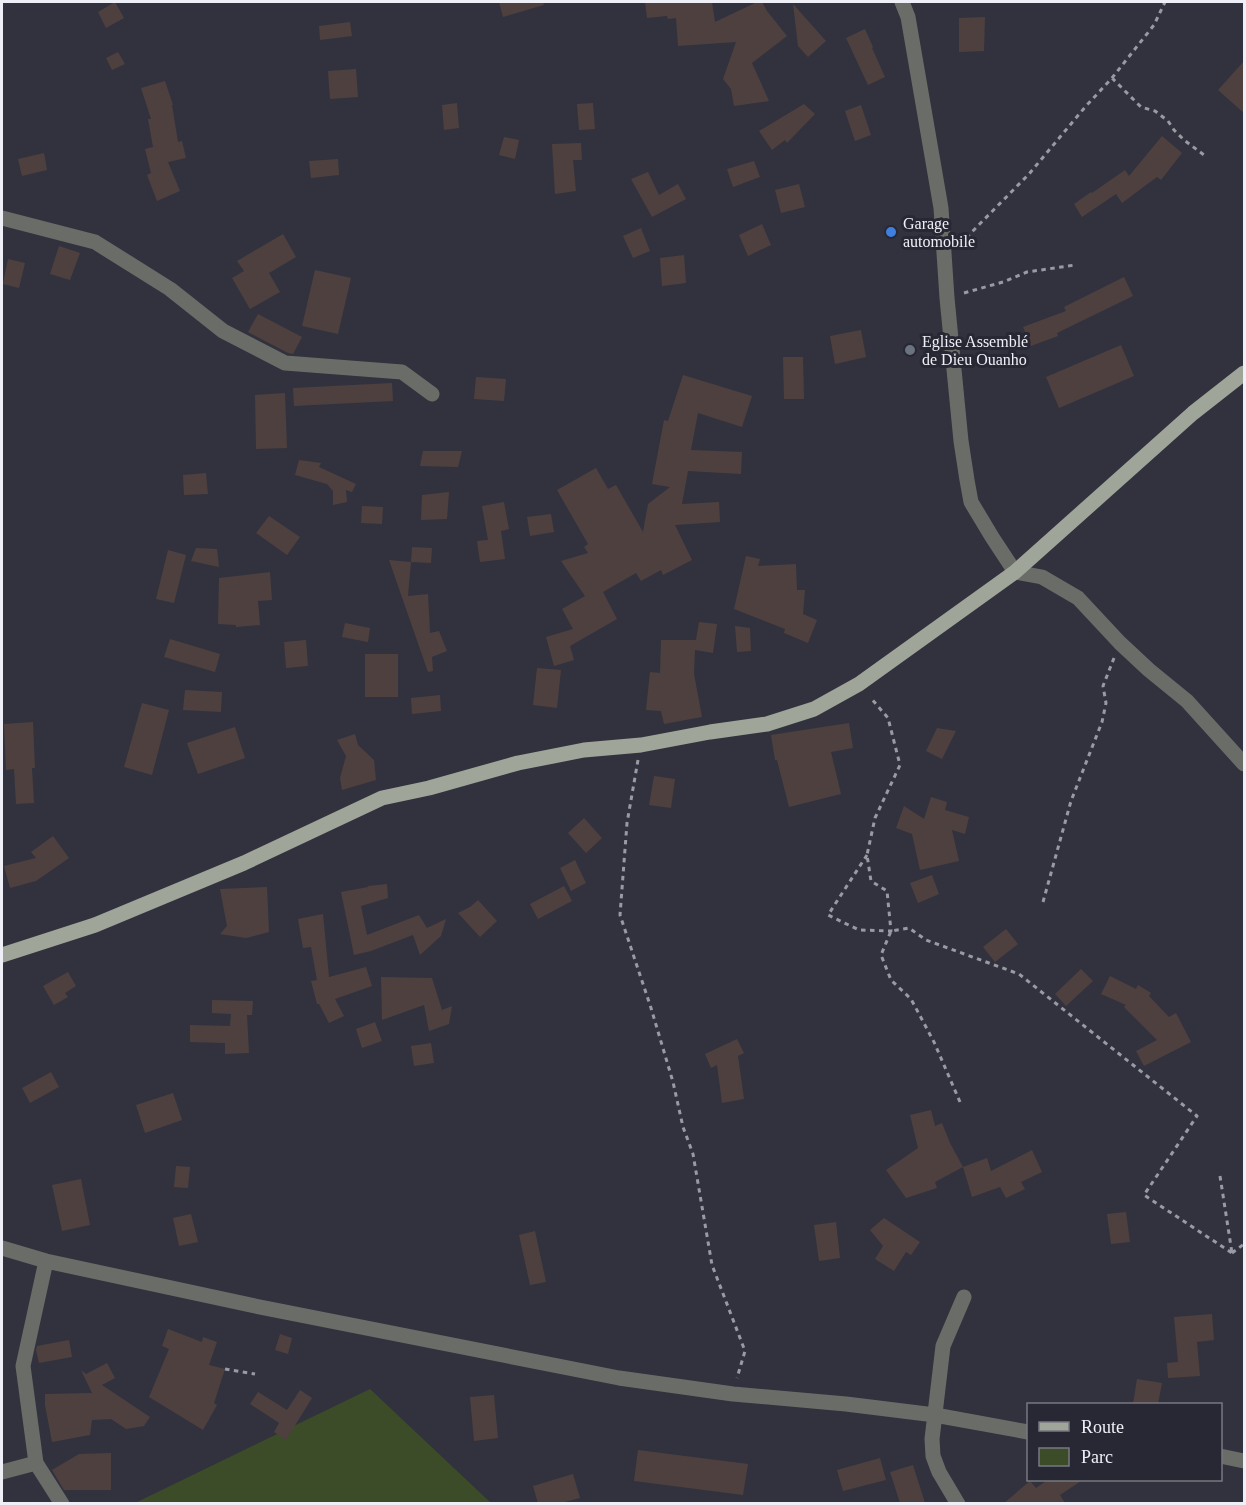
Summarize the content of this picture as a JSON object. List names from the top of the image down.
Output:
{
  "places": ["Garage automobile", "Eglise Assemblé de Dieu Ouanho"],
  "legend": ["Route", "Parc"]
}
